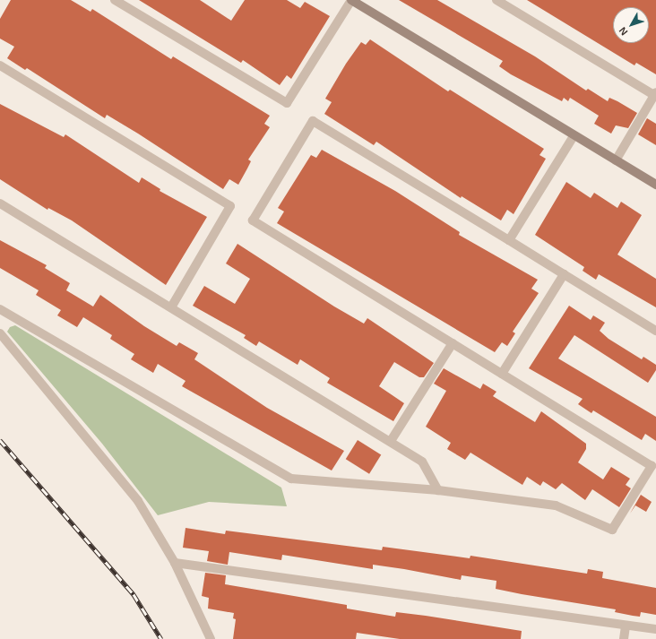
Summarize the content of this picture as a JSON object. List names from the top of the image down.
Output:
{
  "north": "bottom left"
}
